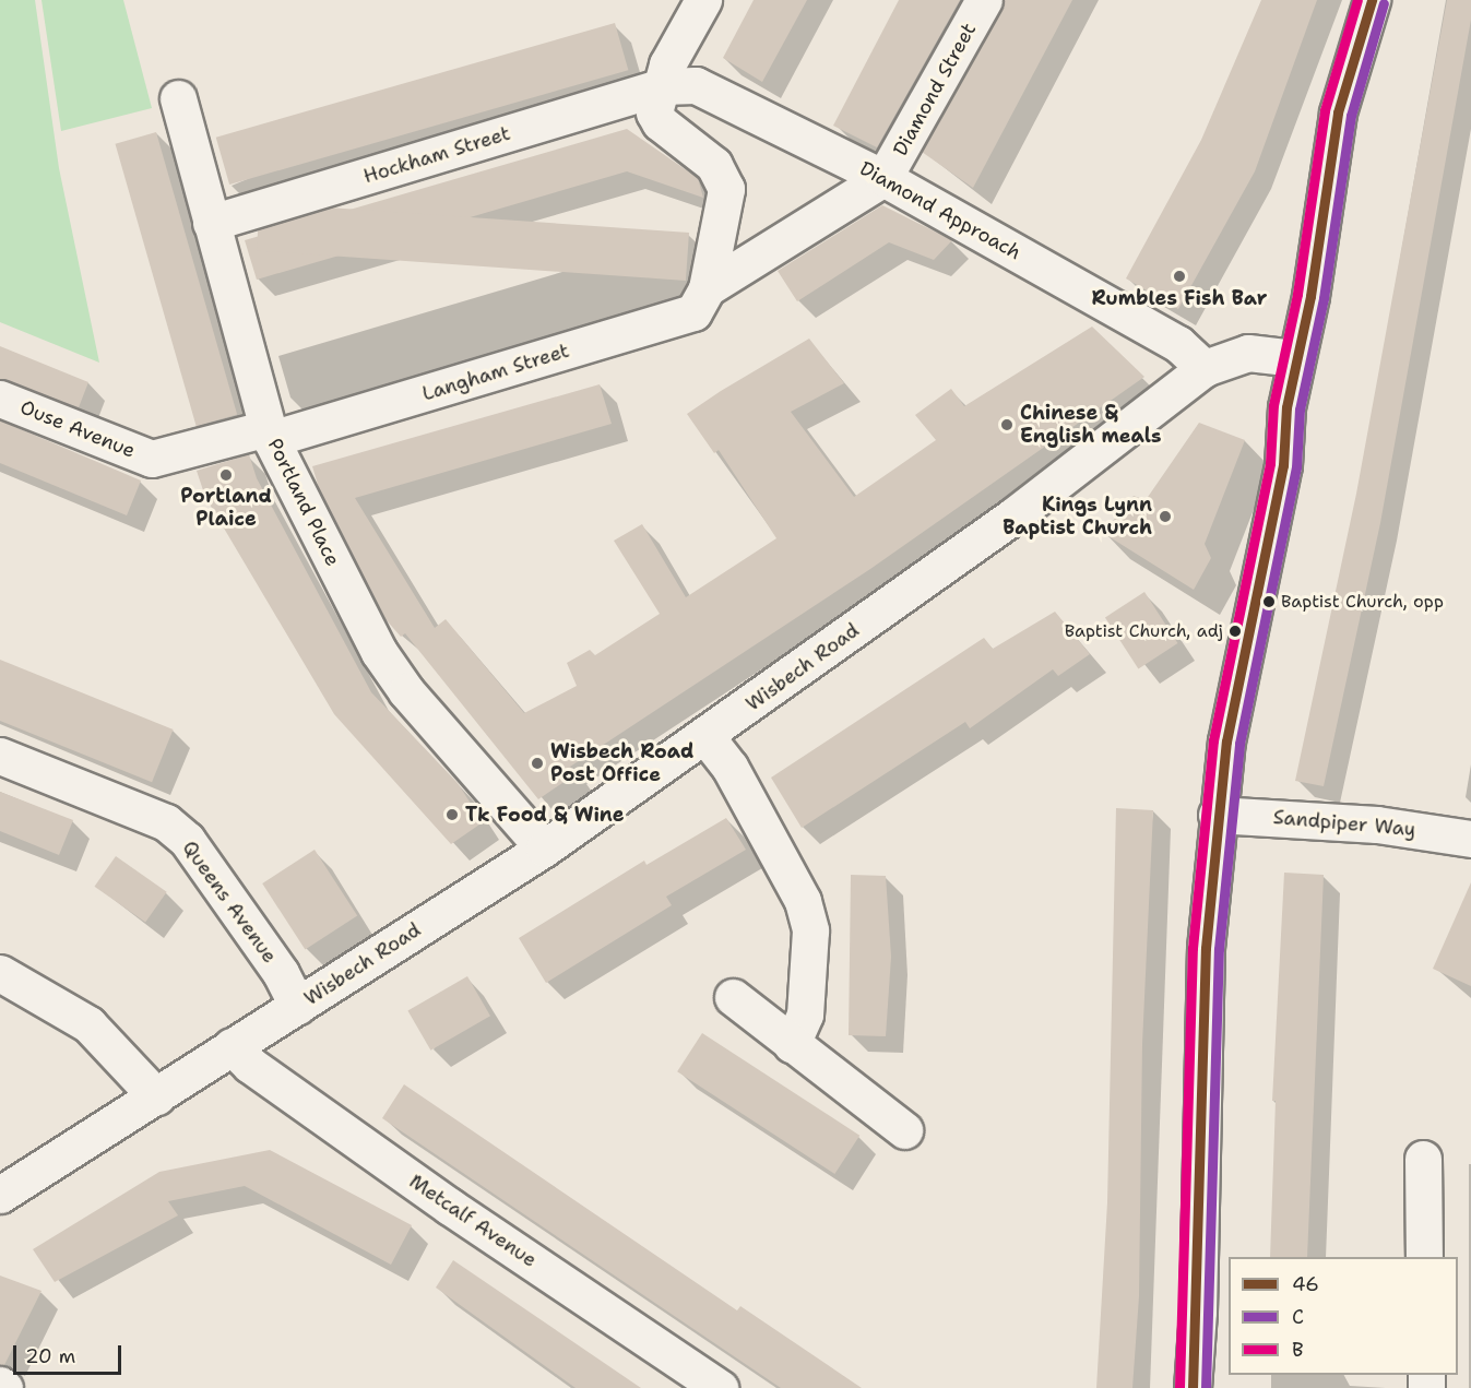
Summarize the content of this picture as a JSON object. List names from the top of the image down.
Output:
{
  "streets": {
    "street": [
      "Diamond Street",
      "Hockham Street",
      "Diamond Approach",
      "Langham Street",
      "Ouse Avenue",
      "Portland Place",
      "Wisbech Road",
      "Sandpiper Way",
      "Queens Avenue",
      "Metcalf Avenue"
    ]
  },
  "crossings": [
    ["Diamond Street", "Diamond Approach"],
    ["Hockham Street", "Diamond Approach"],
    ["Hockham Street", "Portland Place"],
    ["Diamond Approach", "Wisbech Road"],
    ["Langham Street", "Ouse Avenue"],
    ["Langham Street", "Portland Place"],
    ["Ouse Avenue", "Portland Place"],
    ["Portland Place", "Wisbech Road"],
    ["Wisbech Road", "Queens Avenue"],
    ["Wisbech Road", "Metcalf Avenue"]
  ],
  "places": [
    "Rumbles Fish Bar",
    "Chinese & English meals",
    "Portland Plaice",
    "Kings Lynn Baptist Church",
    "Baptist Church, opp",
    "Baptist Church, adj",
    "Wisbech Road Post Office",
    "Tk Food & Wine"
  ],
  "lines": ["transit line 46", "transit line B", "transit line C"],
  "legend": ["46", "C", "B"],
  "scale_bar": "20 m"
}
